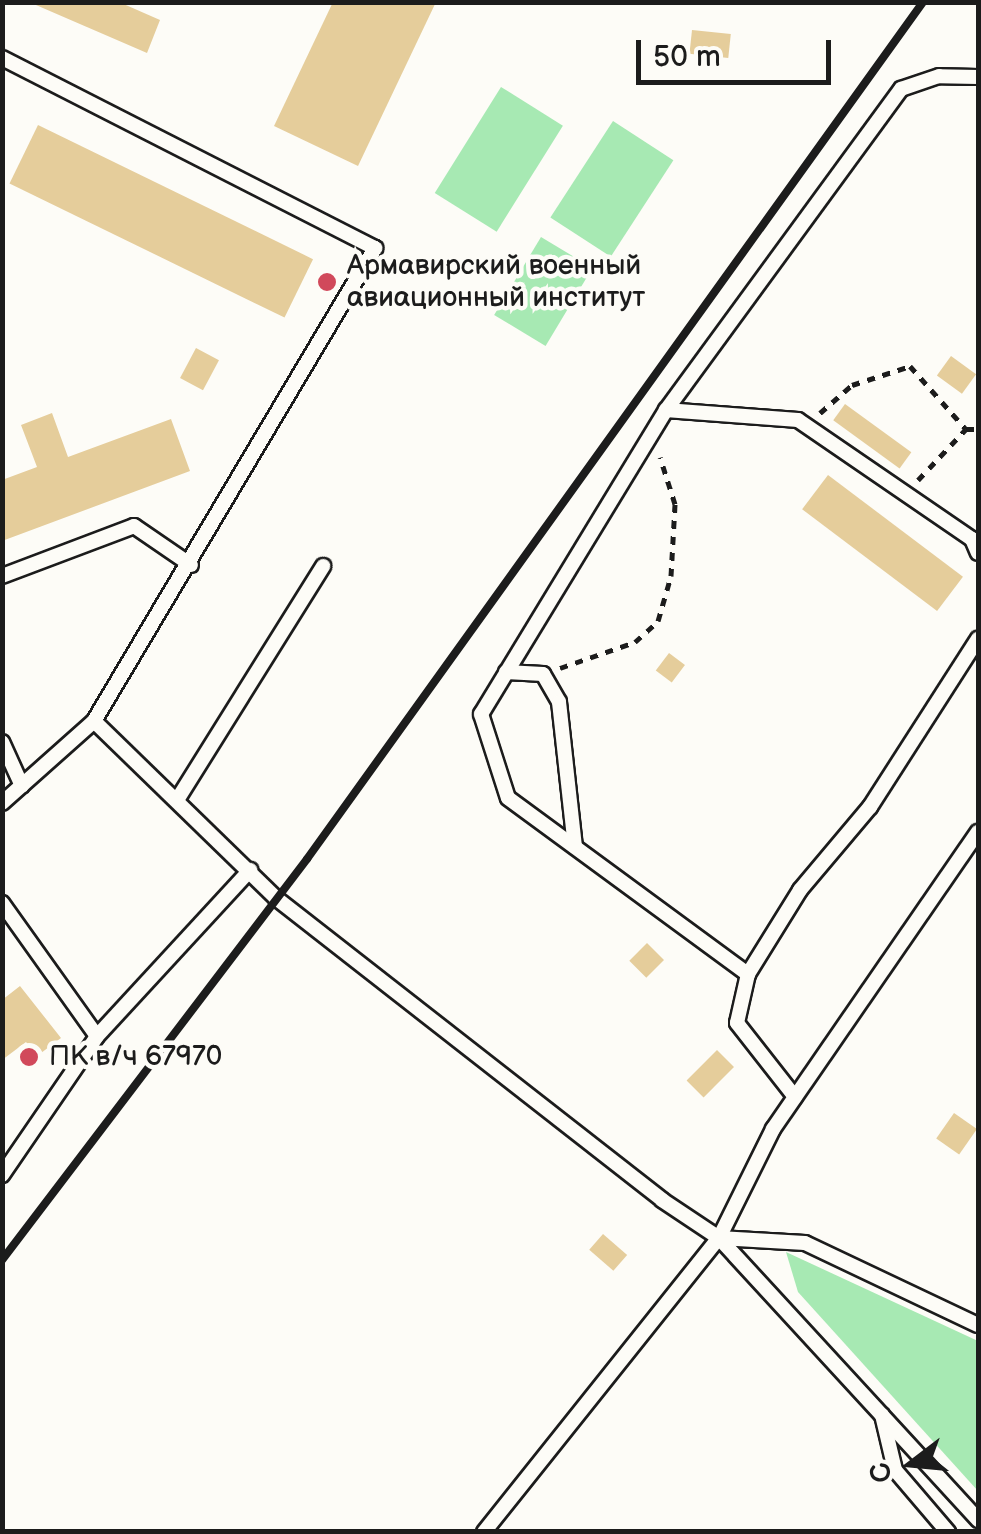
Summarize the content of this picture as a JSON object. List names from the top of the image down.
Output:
{
  "places": ["Армавирский военный авиационный институт", "ПК в/ч 67970"],
  "scale_bar": "50 m",
  "north": "left"
}
